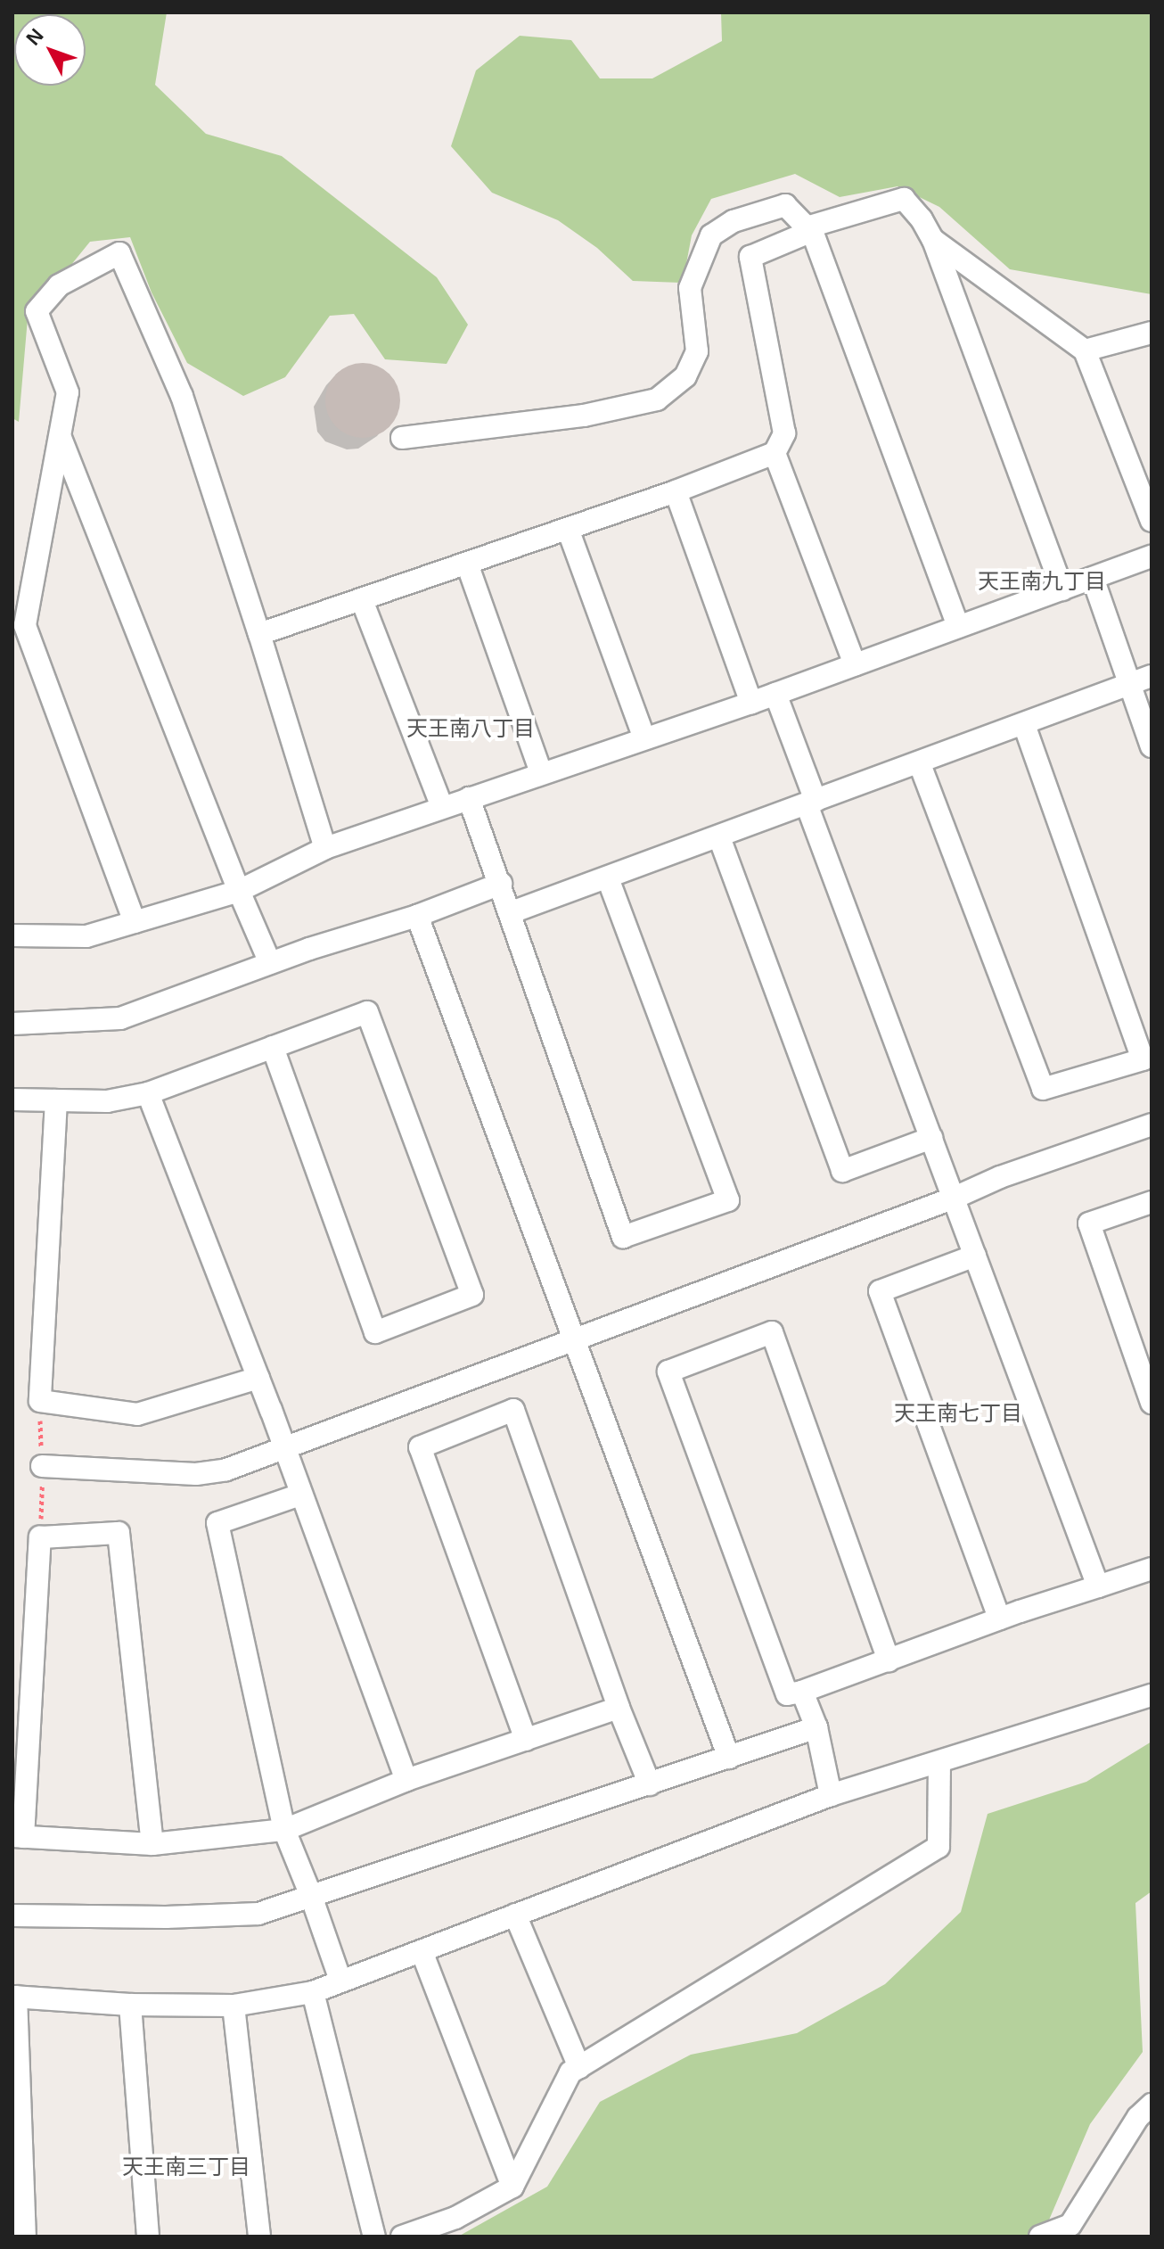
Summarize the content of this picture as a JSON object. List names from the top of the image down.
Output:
{
  "districts": [
    "天王南九丁目",
    "天王南八丁目",
    "天王南七丁目",
    "天王南三丁目"
  ],
  "north": "top left"
}
